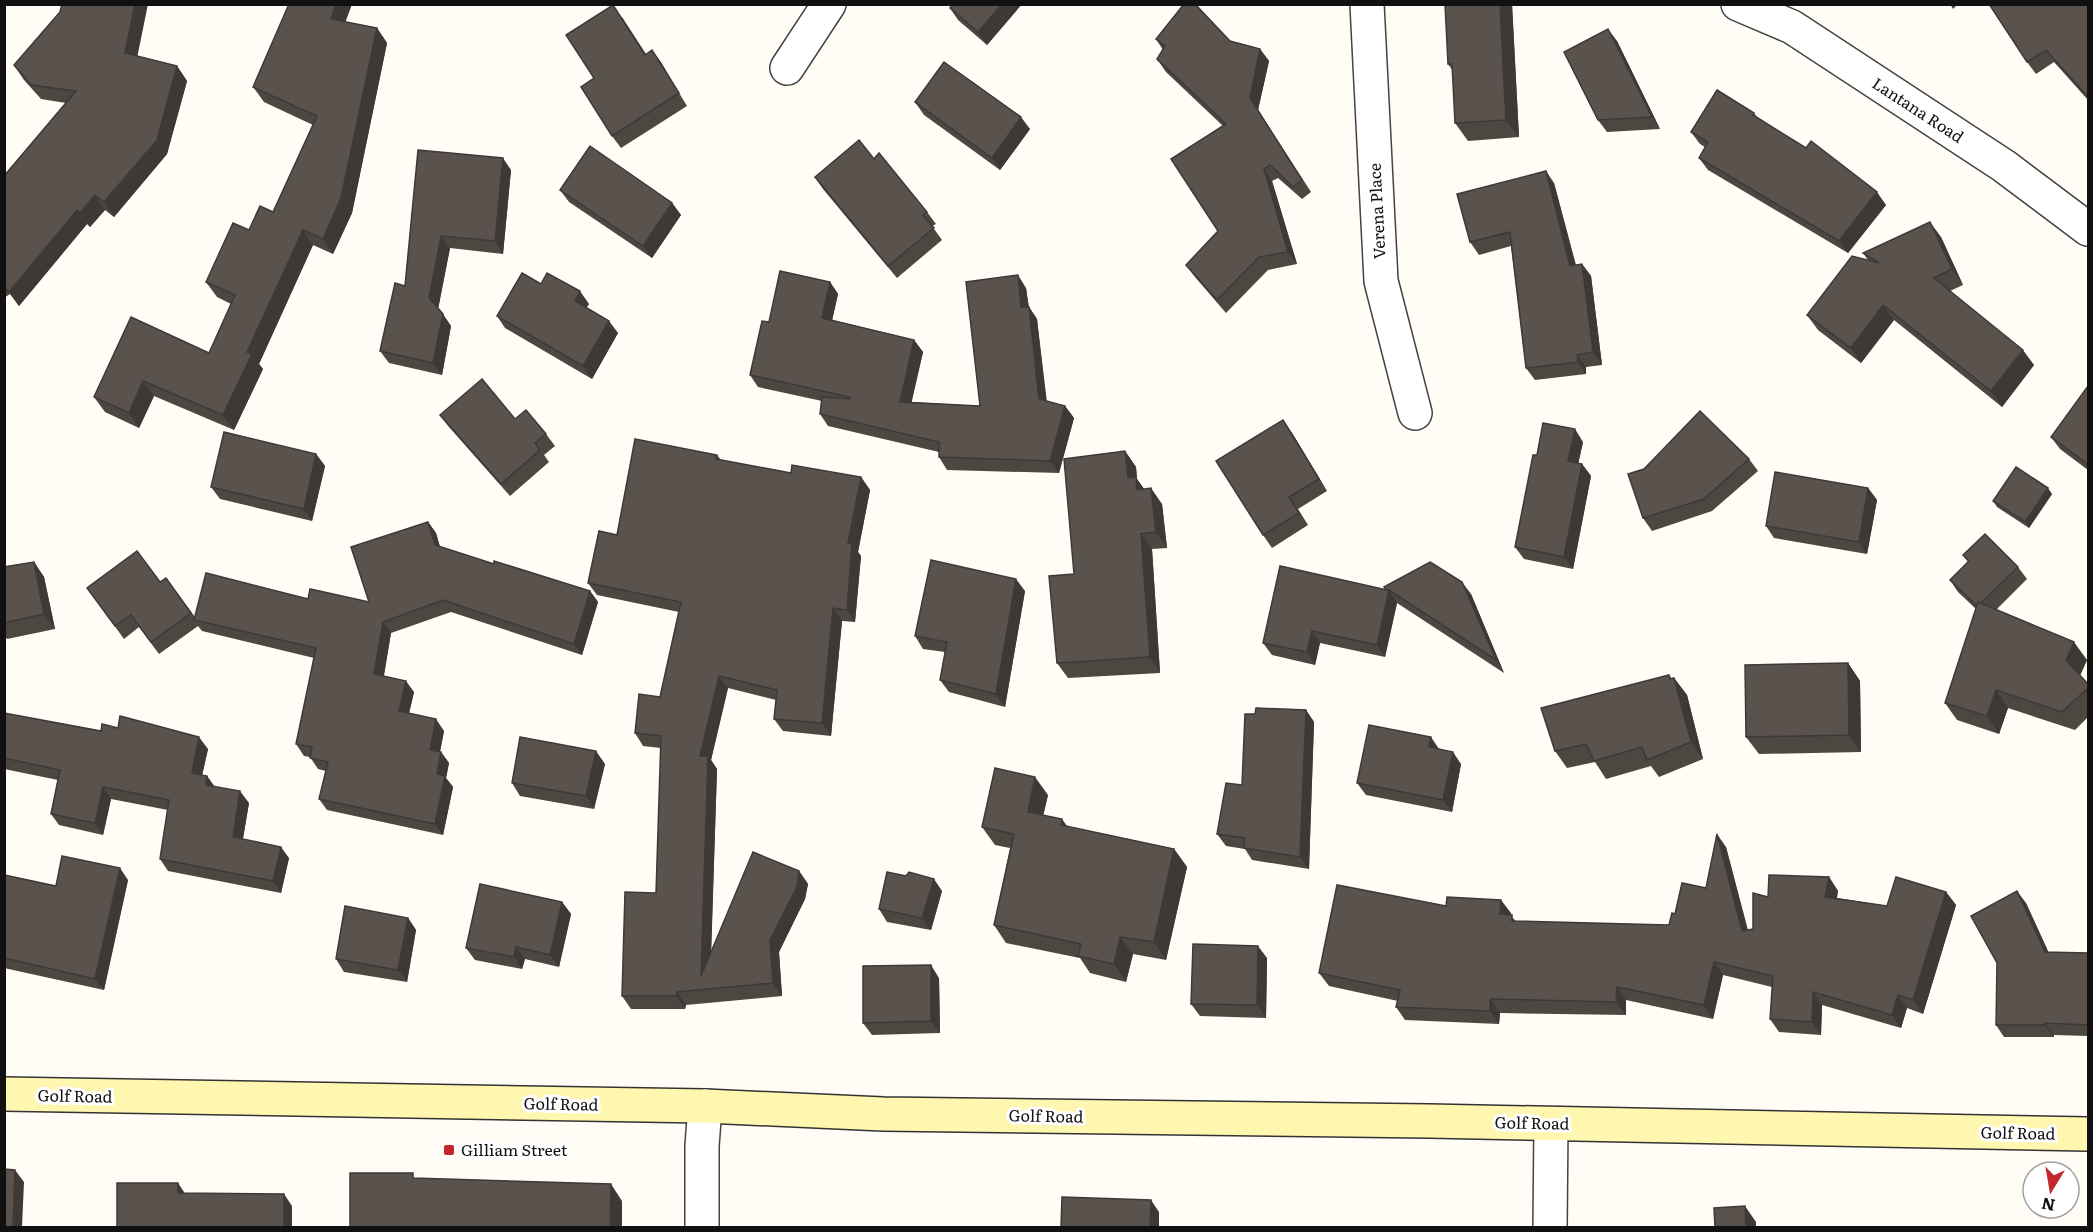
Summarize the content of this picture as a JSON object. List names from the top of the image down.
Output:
{
  "streets": {
    "street": ["Lantana Road", "Verena Place", "Golf Road"]
  },
  "places": {
    "transit": ["Gilliam Street"]
  },
  "north": "bottom"
}
